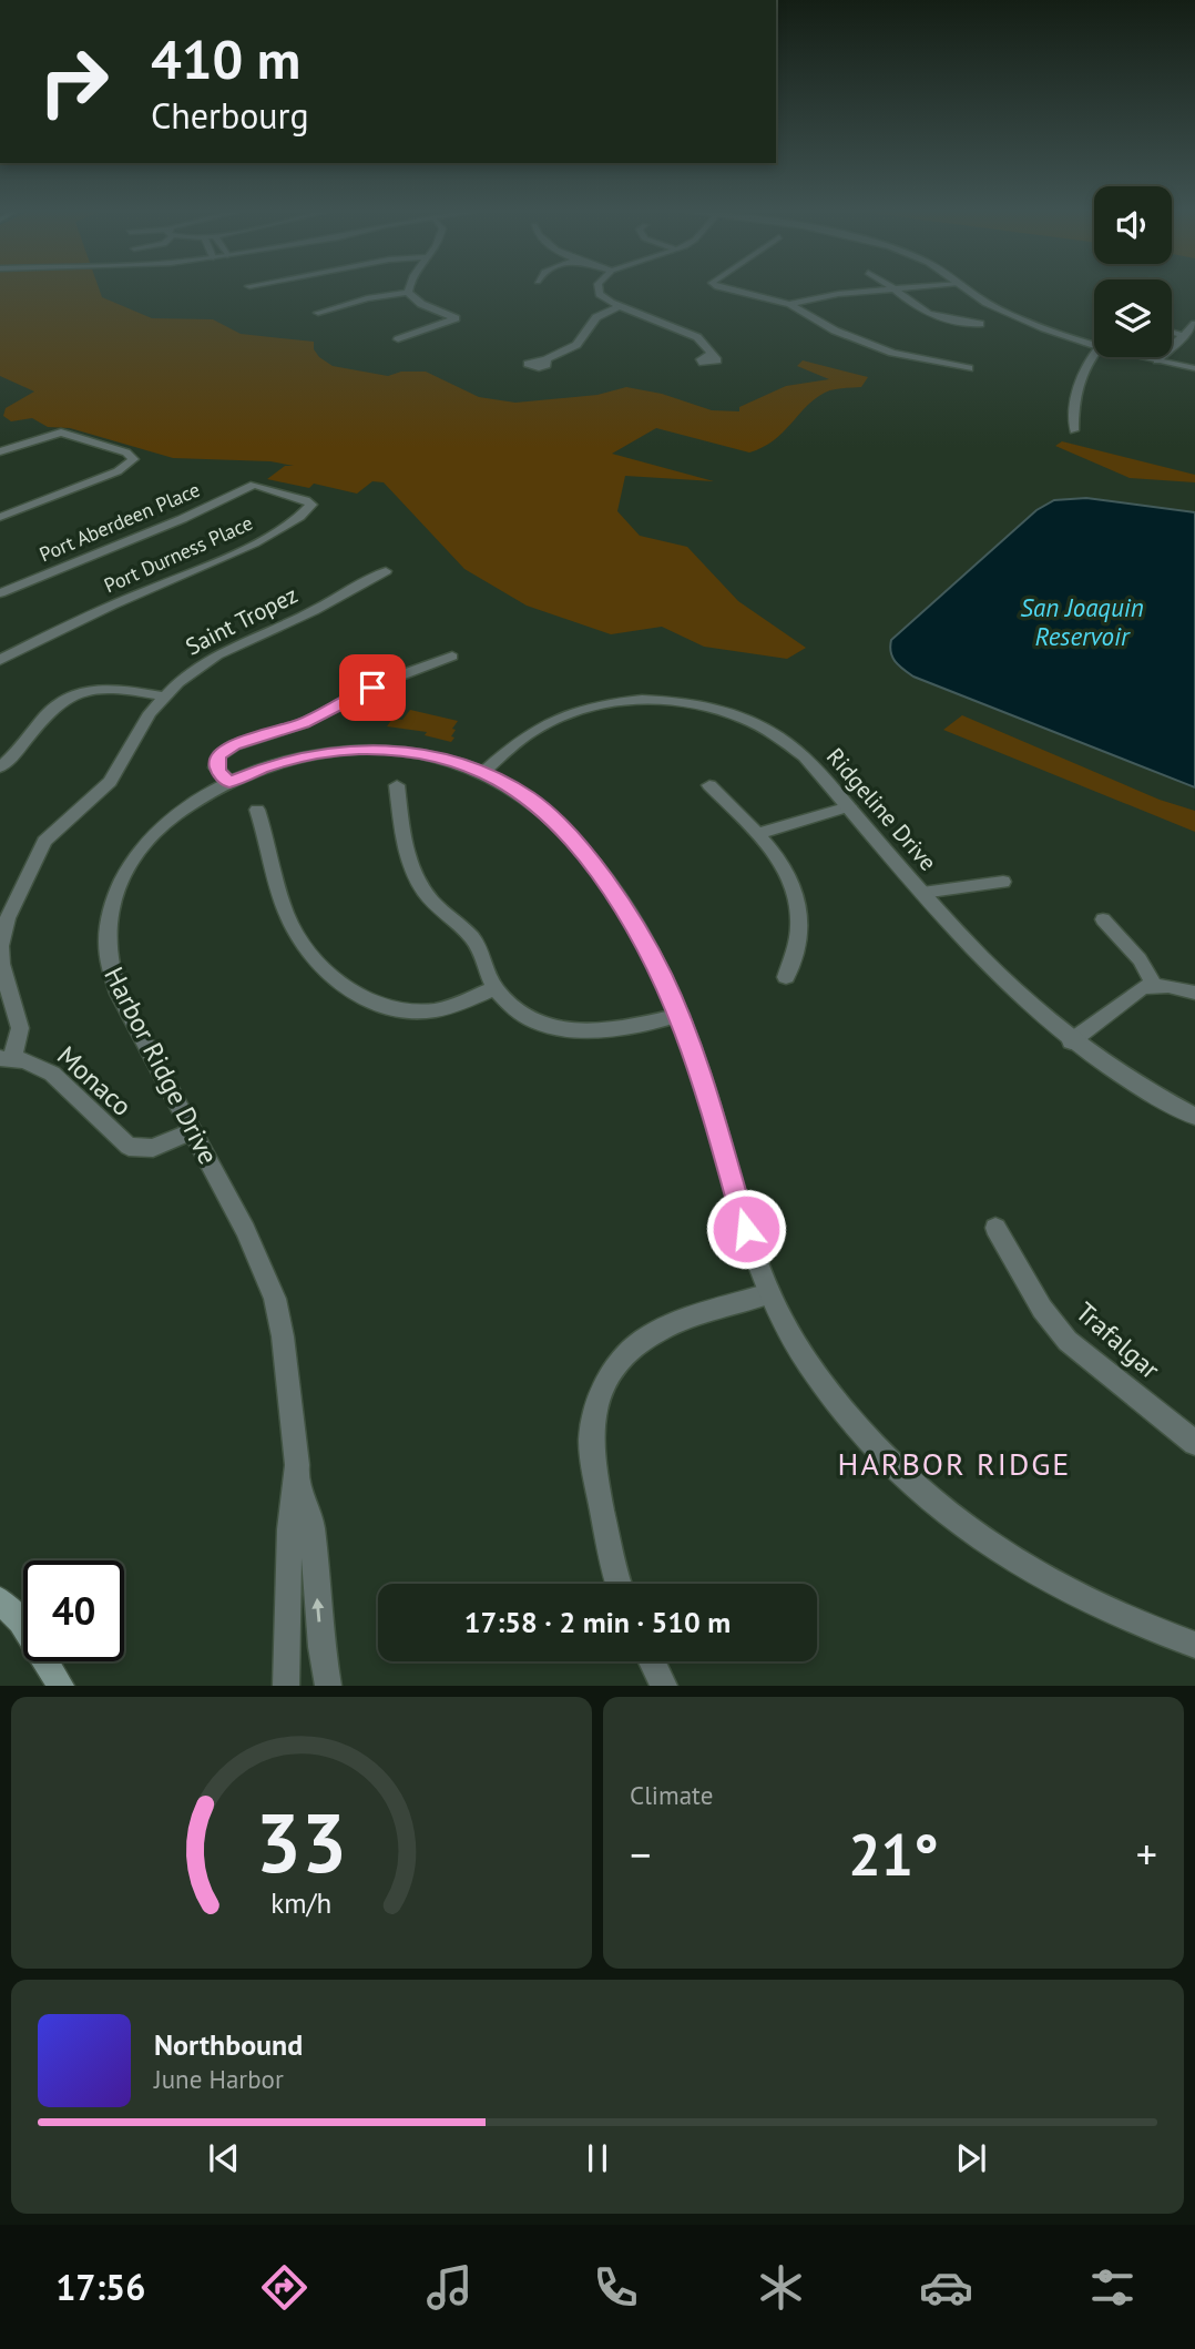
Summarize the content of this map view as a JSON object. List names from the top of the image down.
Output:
{
  "streets": {
    "street": [
      "Port Aberdeen Place",
      "Port Durness Place",
      "Saint Tropez",
      "Ridgeline Drive",
      "Harbor Ridge Drive",
      "Monaco",
      "Trafalgar"
    ]
  },
  "crossings": [
    ["Port Aberdeen Place", "Port Durness Place"],
    ["Saint Tropez", "Monaco"],
    ["Ridgeline Drive", "Harbor Ridge Drive"],
    ["Harbor Ridge Drive", "Monaco"]
  ],
  "districts": ["HARBOR RIDGE"],
  "water": ["San Joaquin Reservoir"],
  "page": {
    "turn": ["410 m", "Cherbourg"],
    "limit": "40",
    "trip": "17:58 · 2 min · 510 m",
    "tile": "Climate",
    "heat": ["−", "21°", "+"],
    "song": ["Northbound", "June Harbor"],
    "tabs": "17:56",
    "gauge": ["33", "km/h"]
  }
}
